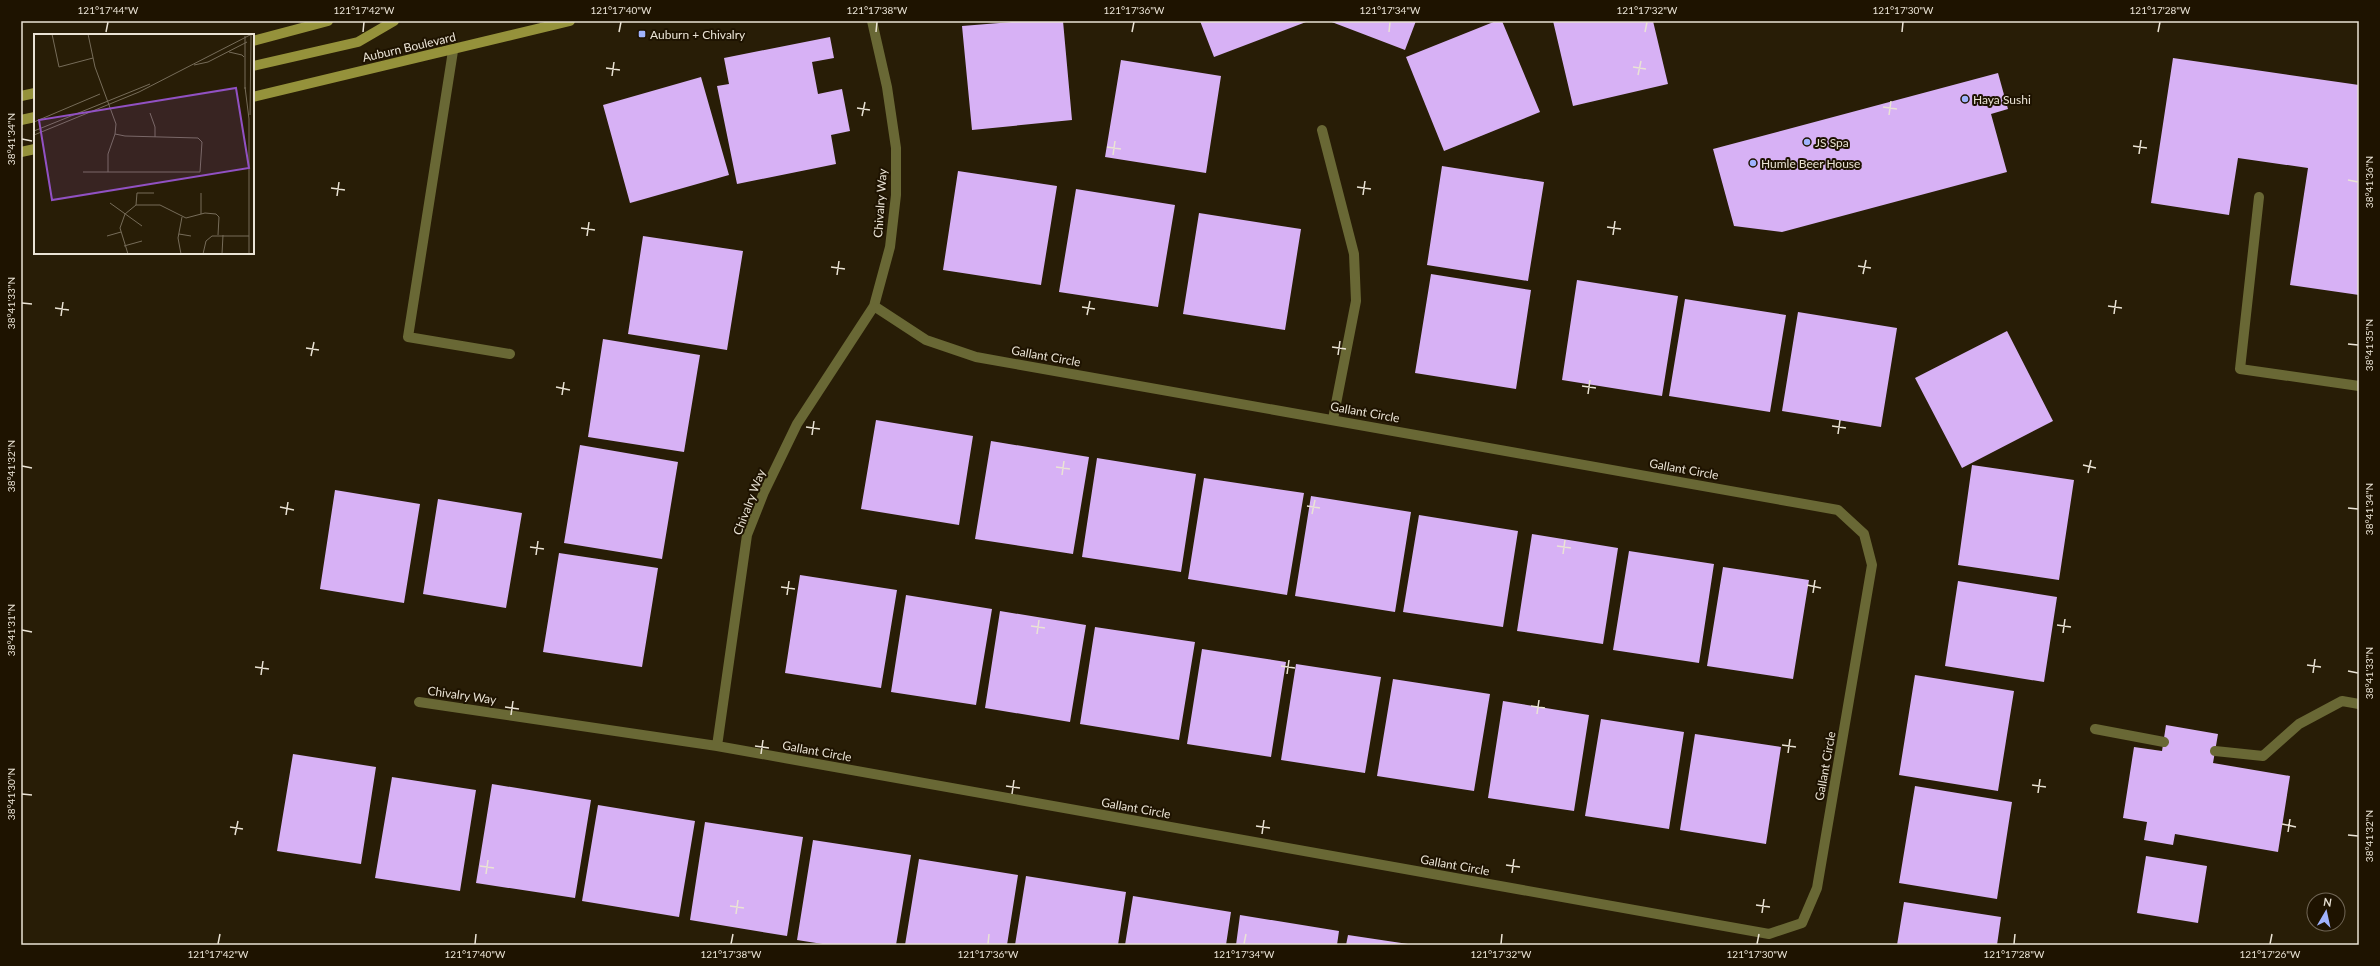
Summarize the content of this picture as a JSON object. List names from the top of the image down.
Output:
{
  "streets": {
    "main road": ["Auburn Boulevard"],
    "street": ["Chivalry Way", "Gallant Circle"]
  },
  "crossings": [
    ["Chivalry Way", "Gallant Circle"]
  ],
  "places": {
    "transit": ["Auburn + Chivalry"],
    "other": ["Haya Sushi", "JS Spa", "Humle Beer House"]
  },
  "north": "top",
  "coordinates": [
    "121°17'44\"W",
    "121°17'42\"W",
    "121°17'40\"W",
    "121°17'38\"W",
    "121°17'36\"W",
    "121°17'34\"W",
    "121°17'32\"W",
    "121°17'30\"W",
    "121°17'28\"W",
    "38°41'34\"N",
    "38°41'36\"N",
    "38°41'33\"N",
    "38°41'35\"N",
    "38°41'32\"N",
    "38°41'31\"N",
    "38°41'30\"N",
    "121°17'26\"W"
  ]
}
